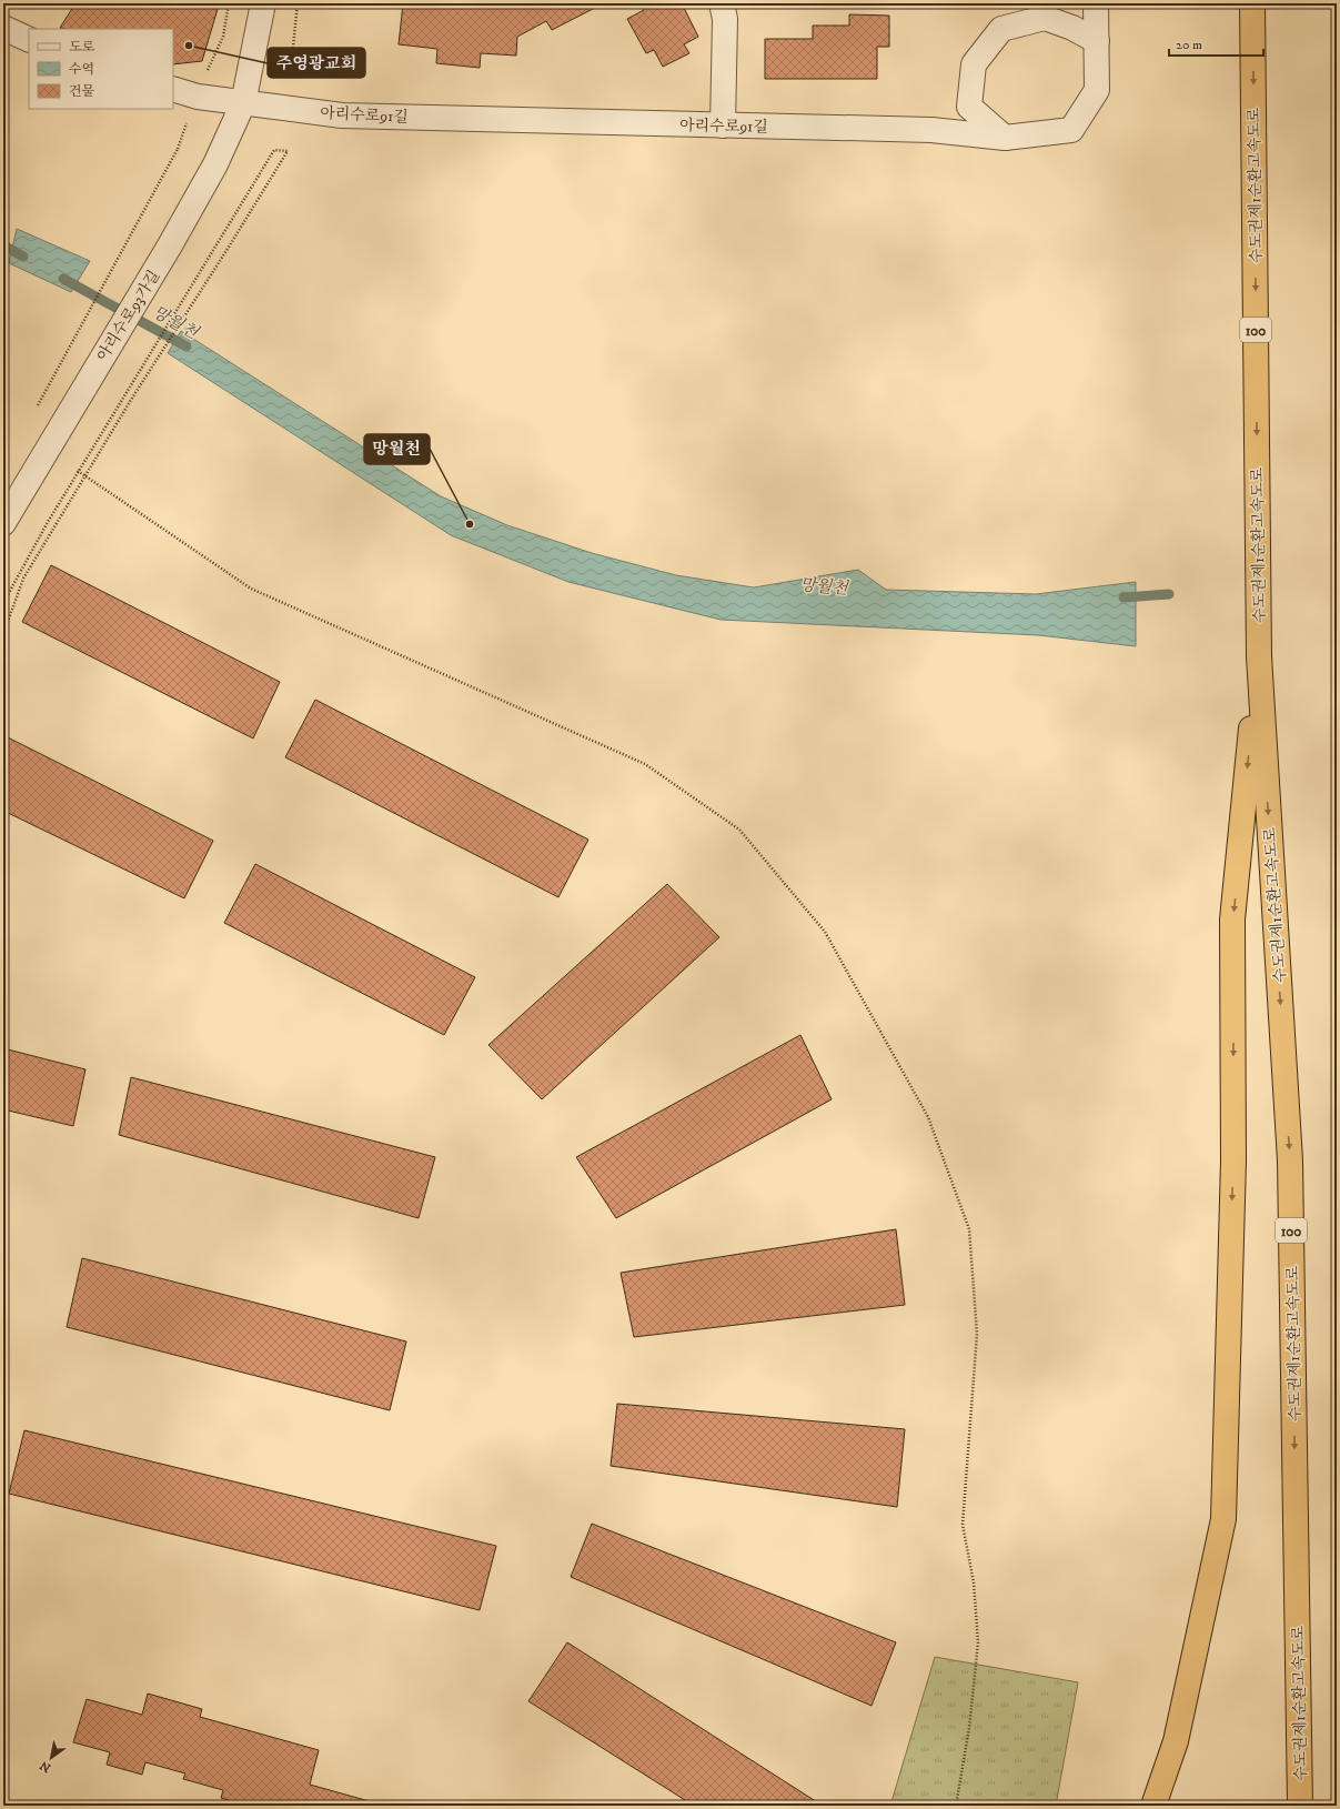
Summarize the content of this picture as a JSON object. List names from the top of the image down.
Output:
{
  "streets": {
    "highway": ["수도권제1순환고속도로", "100"],
    "street": ["아리수로91길", "아리수로93가길"]
  },
  "crossings": [
    ["아리수로91길", "아리수로93가길"]
  ],
  "water": ["망월천"],
  "places": ["주영광교회", "망월천"],
  "legend": ["도로", "수역", "건물"],
  "scale_bar": "20 m",
  "north": "bottom left"
}
